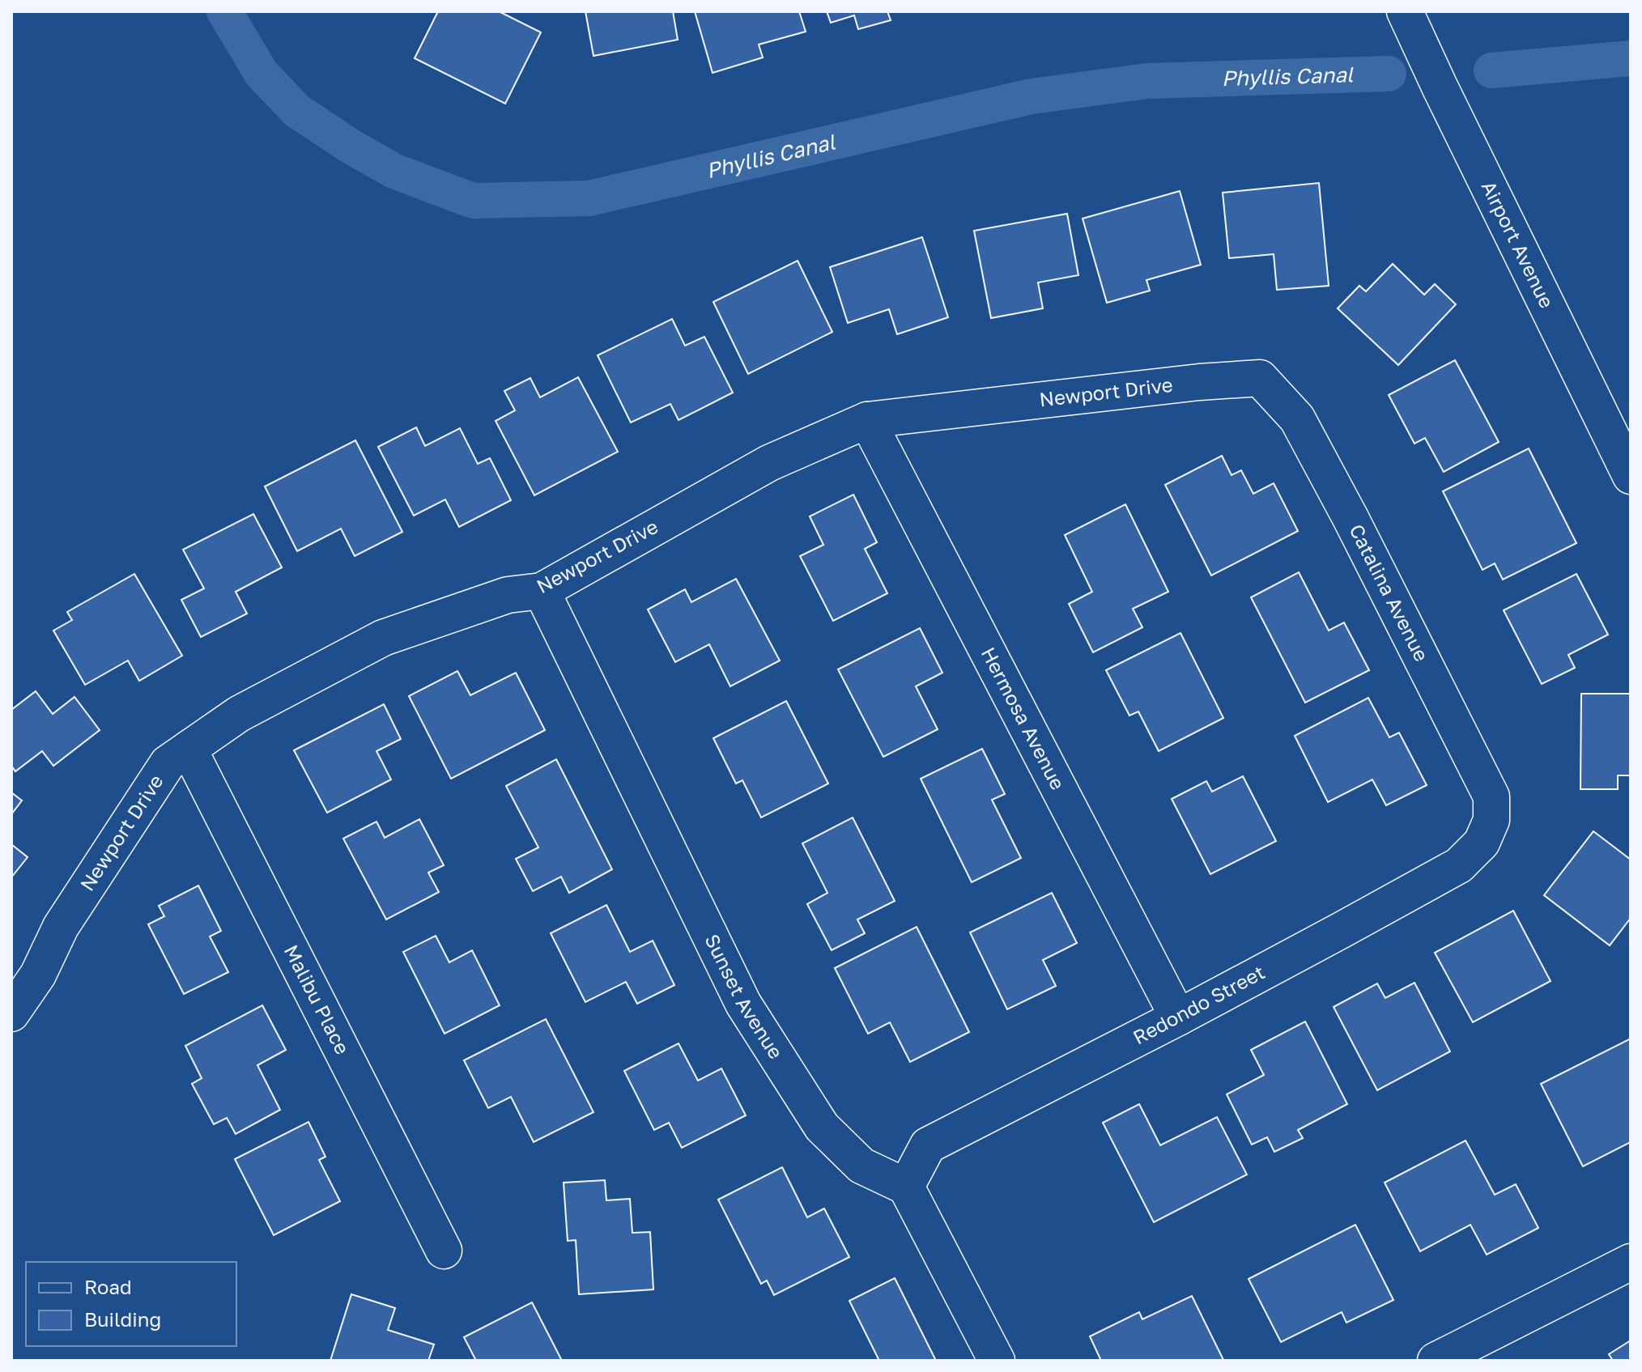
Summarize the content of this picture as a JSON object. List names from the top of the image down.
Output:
{
  "streets": {
    "street": [
      "Airport Avenue",
      "Newport Drive",
      "Catalina Avenue",
      "Hermosa Avenue",
      "Sunset Avenue",
      "Malibu Place",
      "Redondo Street"
    ]
  },
  "crossings": [
    ["Newport Drive", "Catalina Avenue"],
    ["Newport Drive", "Hermosa Avenue"],
    ["Newport Drive", "Sunset Avenue"],
    ["Newport Drive", "Malibu Place"],
    ["Catalina Avenue", "Redondo Street"],
    ["Hermosa Avenue", "Redondo Street"],
    ["Sunset Avenue", "Redondo Street"]
  ],
  "water": ["Phyllis Canal"],
  "legend": ["Road", "Building"]
}
